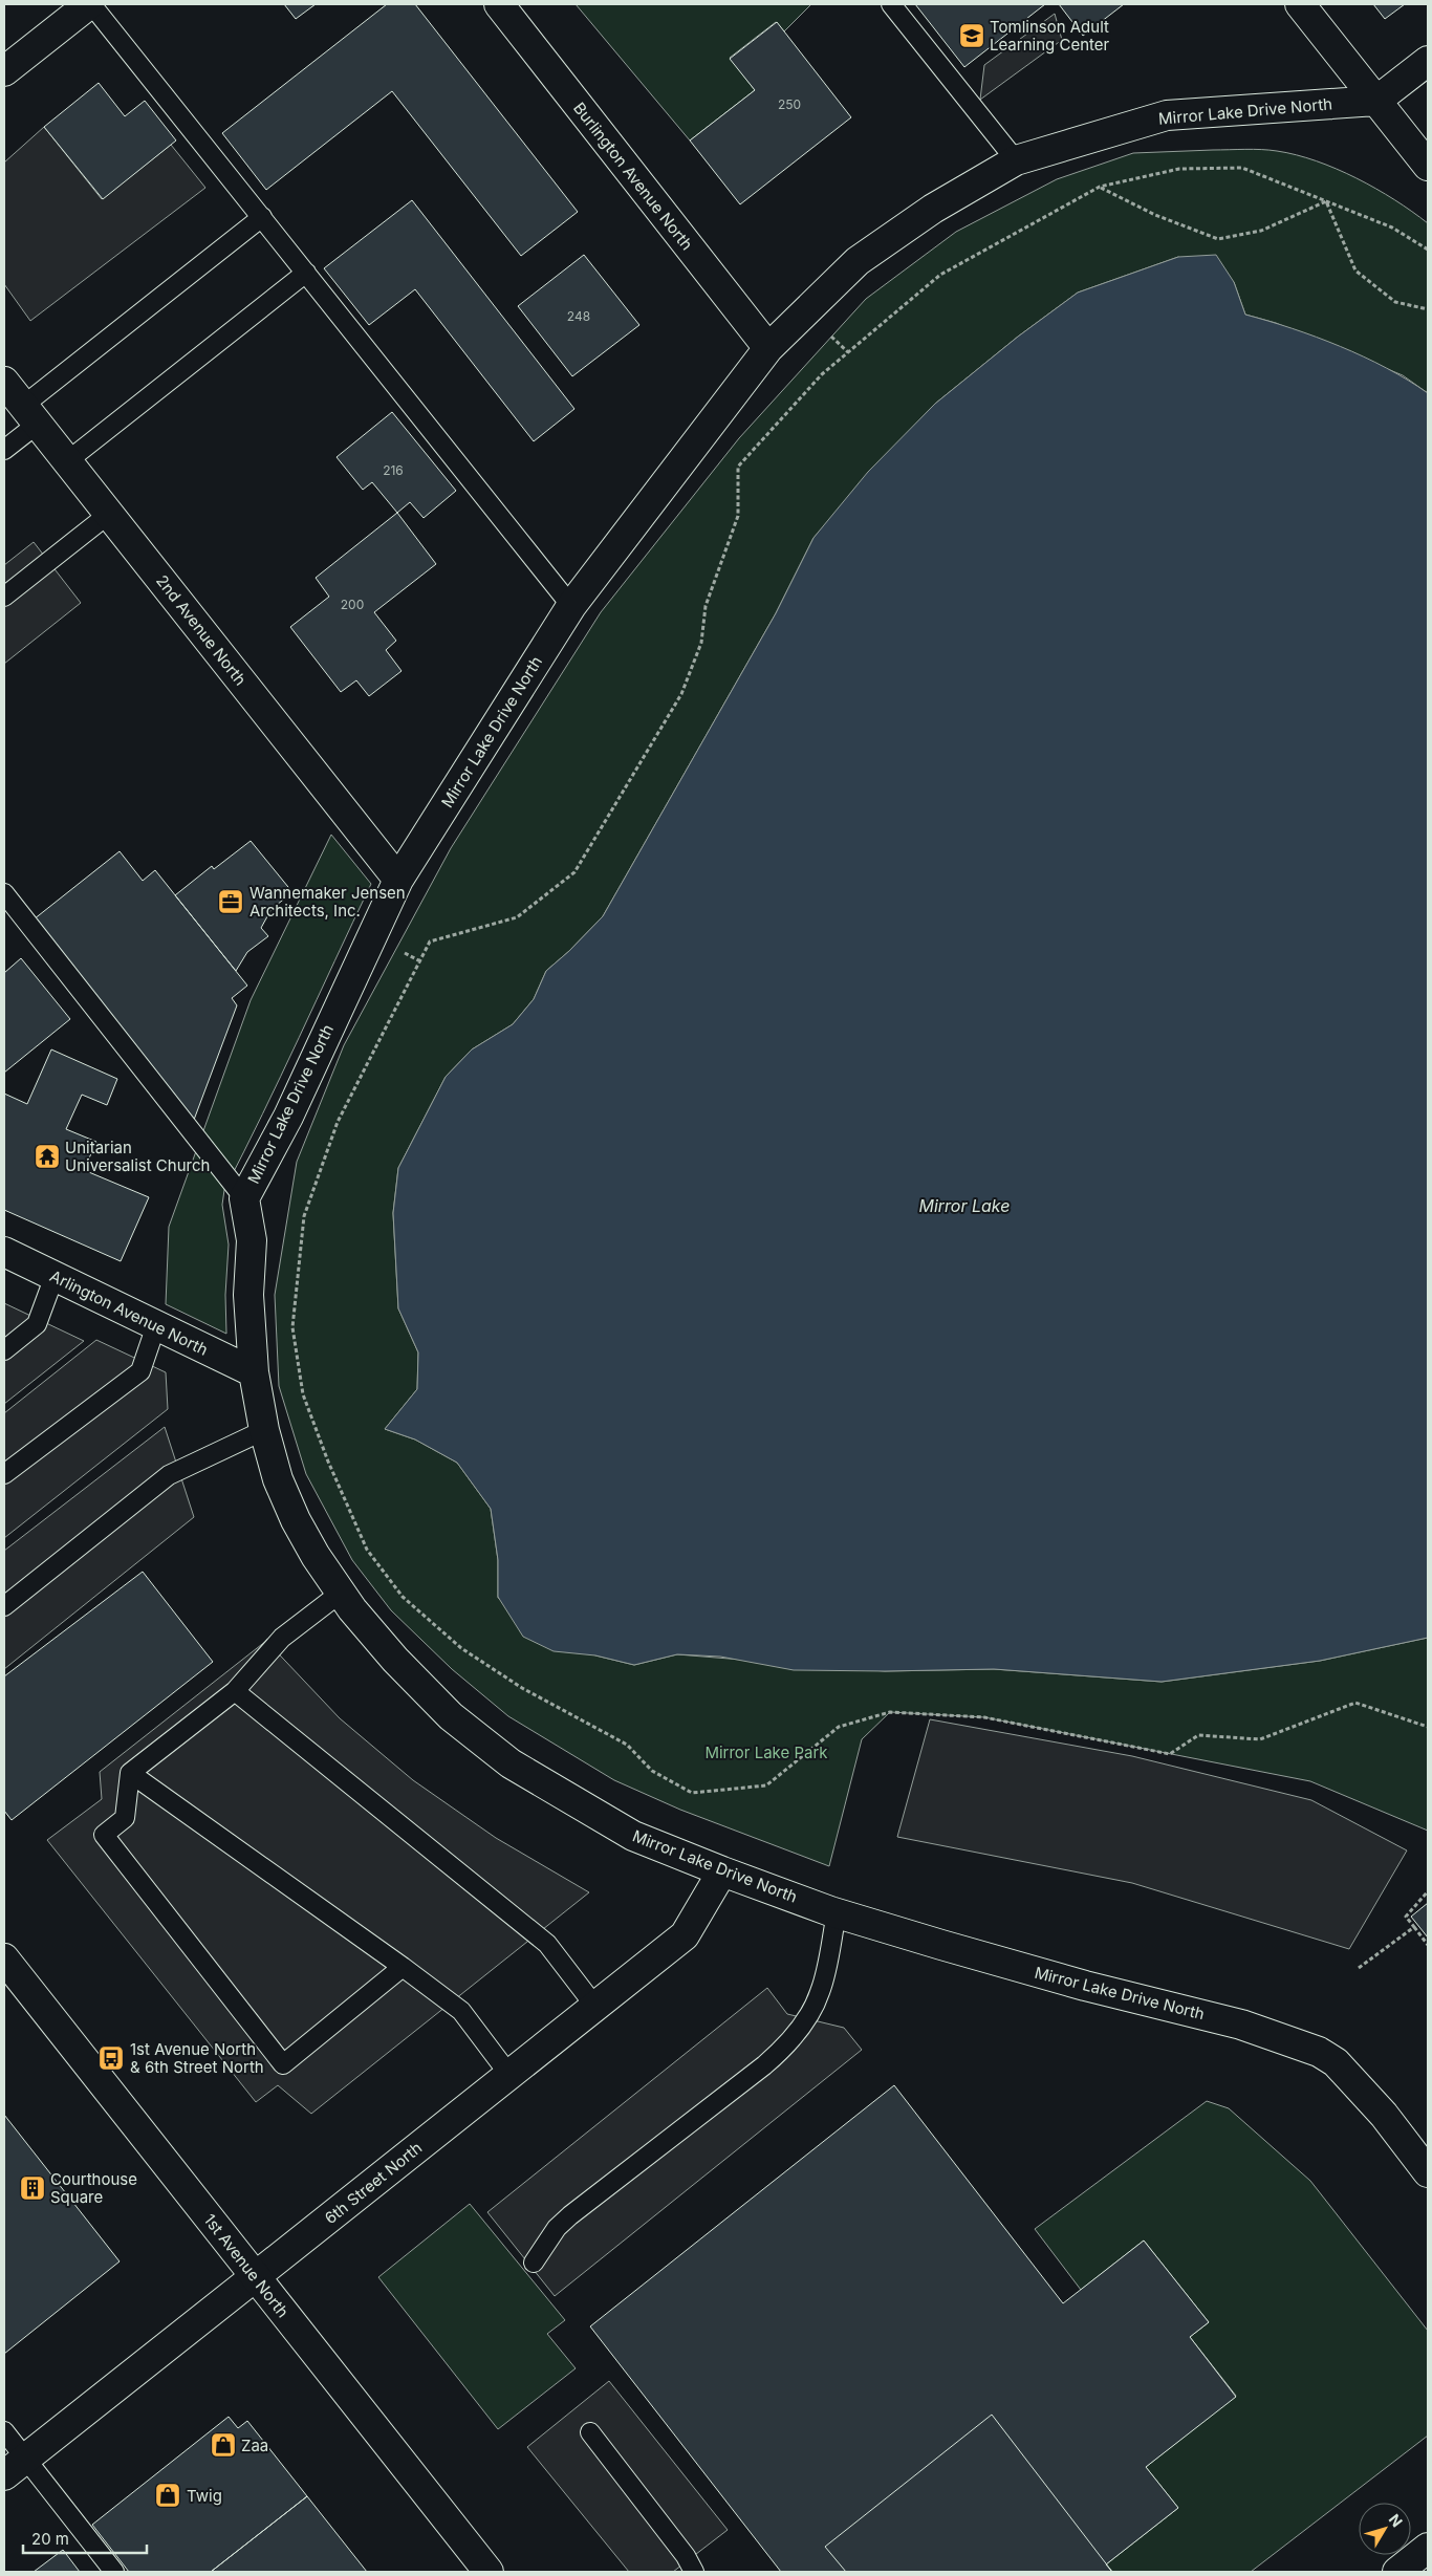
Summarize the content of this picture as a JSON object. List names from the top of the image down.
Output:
{
  "streets": {
    "street": [
      "Mirror Lake Drive North",
      "Burlington Avenue North",
      "2nd Avenue North",
      "Arlington Avenue North",
      "6th Street North",
      "1st Avenue North"
    ]
  },
  "crossings": [
    ["Mirror Lake Drive North", "Burlington Avenue North"],
    ["Mirror Lake Drive North", "2nd Avenue North"],
    ["Mirror Lake Drive North", "Arlington Avenue North"],
    ["Mirror Lake Drive North", "6th Street North"],
    ["6th Street North", "1st Avenue North"]
  ],
  "water": ["Mirror Lake"],
  "parks": ["Mirror Lake Park"],
  "places": {
    "school or university": ["Tomlinson Adult Learning Center"],
    "office": ["Wannemaker Jensen Architects, Inc."],
    "temple": ["Unitarian Universalist Church"],
    "bus stop": ["1st Avenue North & 6th Street North"],
    "building": ["Courthouse Square"],
    "shop": ["Zaa", "Twig"]
  },
  "house_numbers": [
    "250",
    "248",
    "216",
    "200"
  ],
  "scale_bar": "20 m",
  "north": "top right"
}
